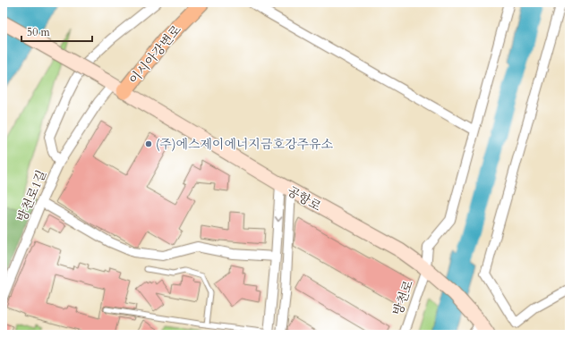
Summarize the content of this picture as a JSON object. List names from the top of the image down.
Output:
{
  "streets": {
    "highway": ["이시아강변로"],
    "main road": ["공항로"],
    "street": ["방천로1길", "방천로"]
  },
  "crossings": [
    ["이시아강변로", "방천로1길"],
    ["이시아강변로", "공항로"],
    ["방천로1길", "공항로"],
    ["공항로", "방천로"]
  ],
  "places": ["(주)에스제이에너지금호강주유소"],
  "scale_bar": "50 m"
}
